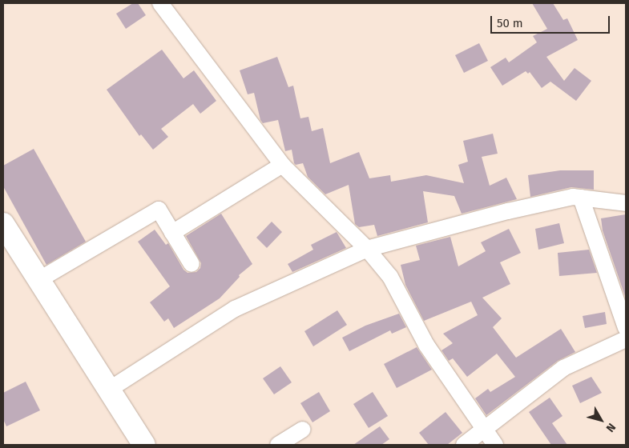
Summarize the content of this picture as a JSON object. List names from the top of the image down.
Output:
{
  "scale_bar": "50 m",
  "north": "bottom right"
}
